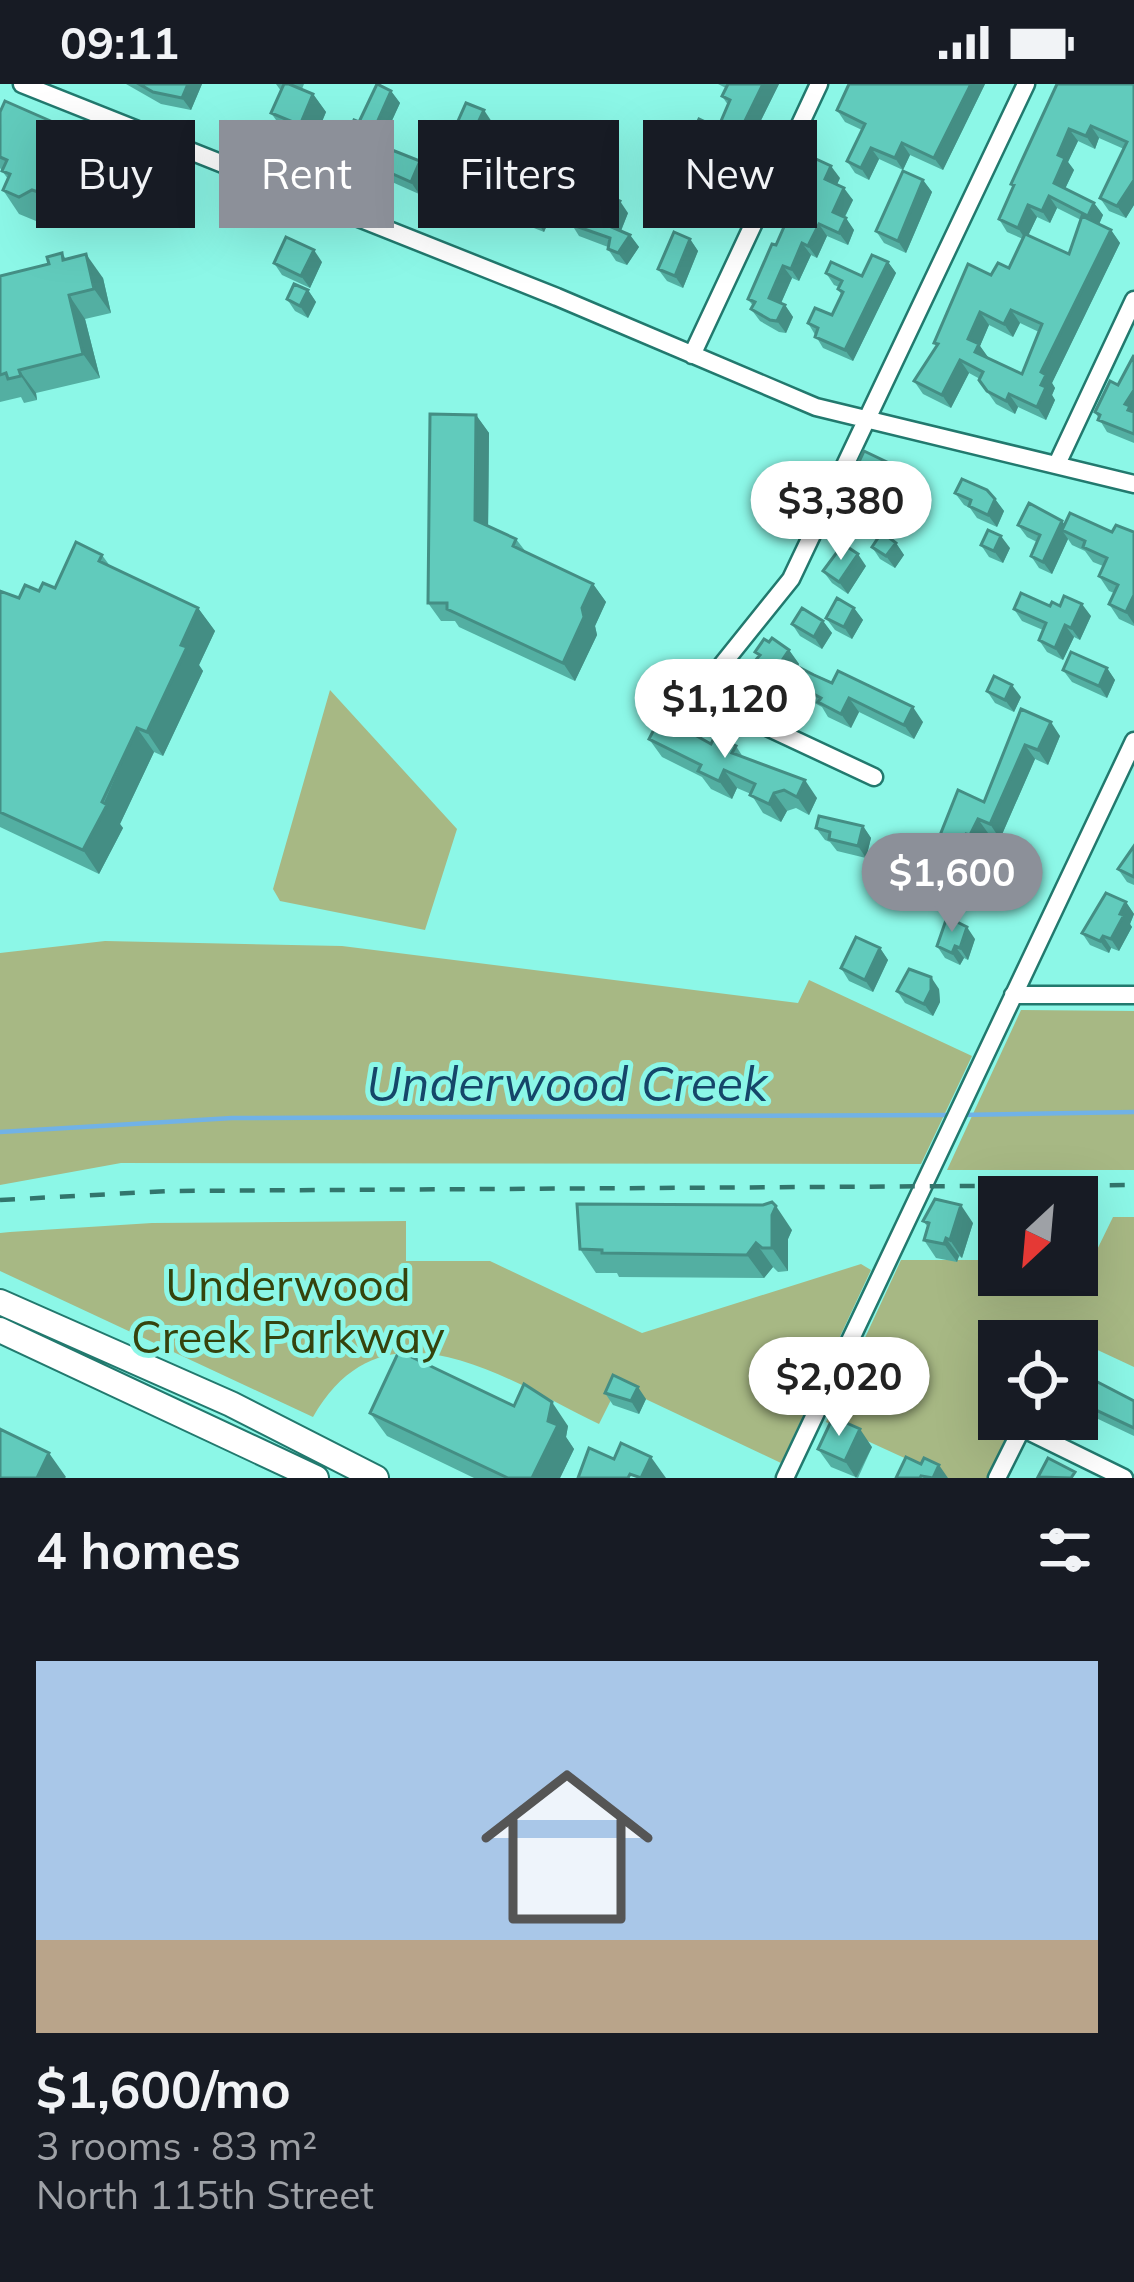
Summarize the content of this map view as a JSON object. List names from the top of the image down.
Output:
{
  "water": ["Underwood Creek"],
  "parks": ["Underwood Creek Parkway"],
  "north": "bottom left",
  "page": {
    "status": "09:11",
    "chip": [
      "Buy",
      "Rent",
      "Filters",
      "New"
    ],
    "price": [
      "$3,380",
      "$1,120",
      "$1,600",
      "$2,020"
    ],
    "heading": "4 homes",
    "list": [
      {
        "name": "$1,600/mo",
        "note": "3 rooms · 83 m² · North 115th Street"
      }
    ]
  }
}
